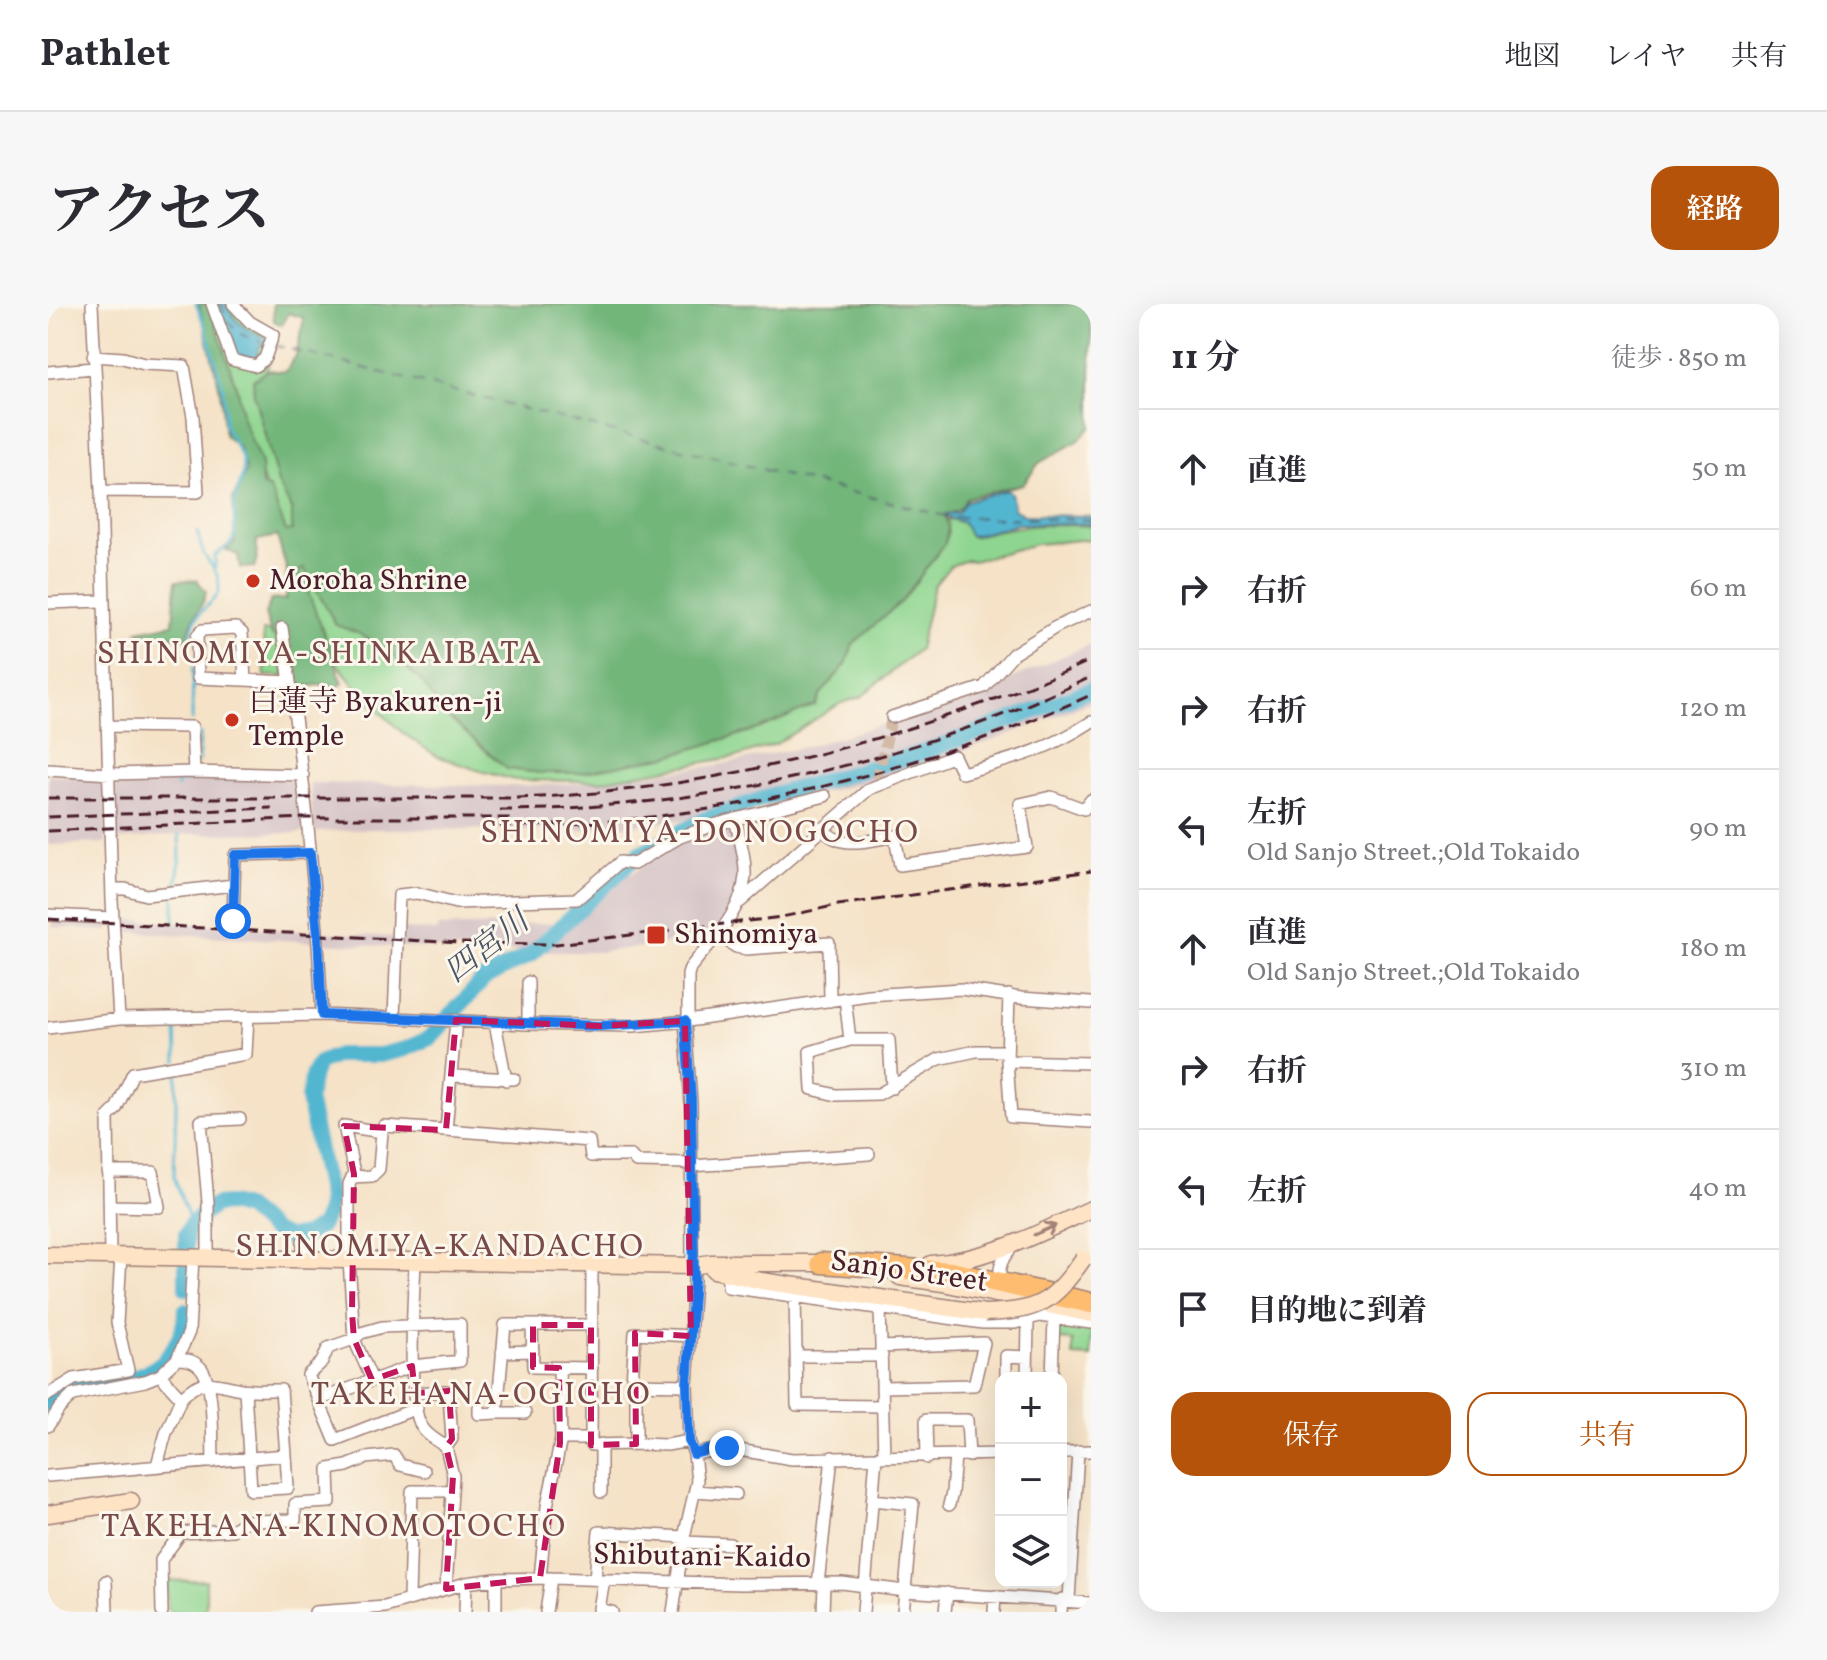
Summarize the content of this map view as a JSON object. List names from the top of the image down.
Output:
{
  "streets": {
    "main road": ["Sanjo Street"],
    "street": ["Shibutani-Kaido"]
  },
  "districts": [
    "SHINOMIYA-SHINKAIBATA",
    "SHINOMIYA-DONOGOCHO",
    "SHINOMIYA-KANDACHO",
    "TAKEHANA-OGICHO",
    "TAKEHANA-KINOMOTOCHO"
  ],
  "water": ["四宮川"],
  "places": {
    "other": ["Moroha Shrine", "白蓮寺 Byakuren-ji Temple"],
    "transit": ["Shinomiya"]
  },
  "page": {
    "header": "Pathlet",
    "nav": ["地図", "レイヤ", "共有"],
    "title": "アクセス",
    "buttons": [
      "経路",
      ["保存", "共有"]
    ],
    "heading": ["11 分", "徒歩 · 850 m"],
    "list": [
      ["直進", "50 m"],
      ["右折", "60 m"],
      ["右折", "120 m"],
      ["左折", "Old Sanjo Street.;Old Tokaido", "90 m"],
      ["直進", "Old Sanjo Street.;Old Tokaido", "180 m"],
      ["右折", "310 m"],
      ["左折", "40 m"],
      "目的地に到着"
    ],
    "map_buttons": ["+", "−"]
  }
}
